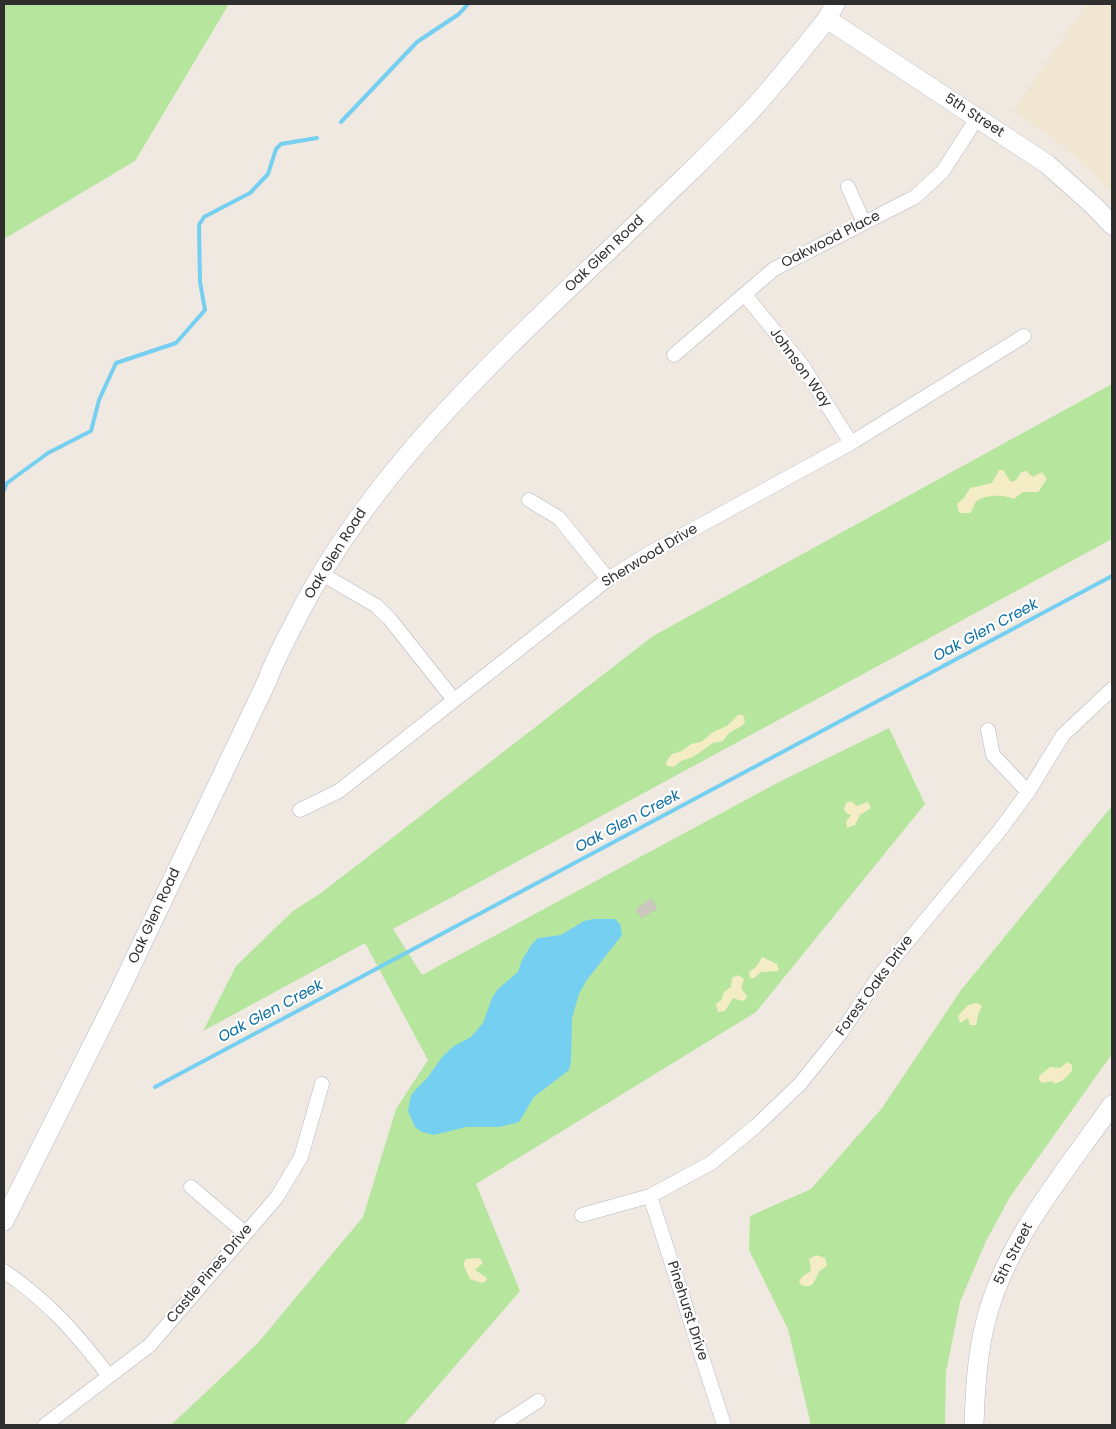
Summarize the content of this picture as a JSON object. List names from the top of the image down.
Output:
{
  "streets": {
    "main road": ["5th Street", "Oak Glen Road"],
    "street": [
      "Oakwood Place",
      "Johnson Way",
      "Sherwood Drive",
      "Forest Oaks Drive",
      "Castle Pines Drive",
      "Pinehurst Drive"
    ]
  },
  "crossings": [
    ["5th Street", "Oakwood Place"],
    ["5th Street", "Oak Glen Road"],
    ["Oakwood Place", "Johnson Way"],
    ["Johnson Way", "Sherwood Drive"],
    ["Forest Oaks Drive", "Pinehurst Drive"]
  ],
  "water": ["Oak Glen Creek"]
}
